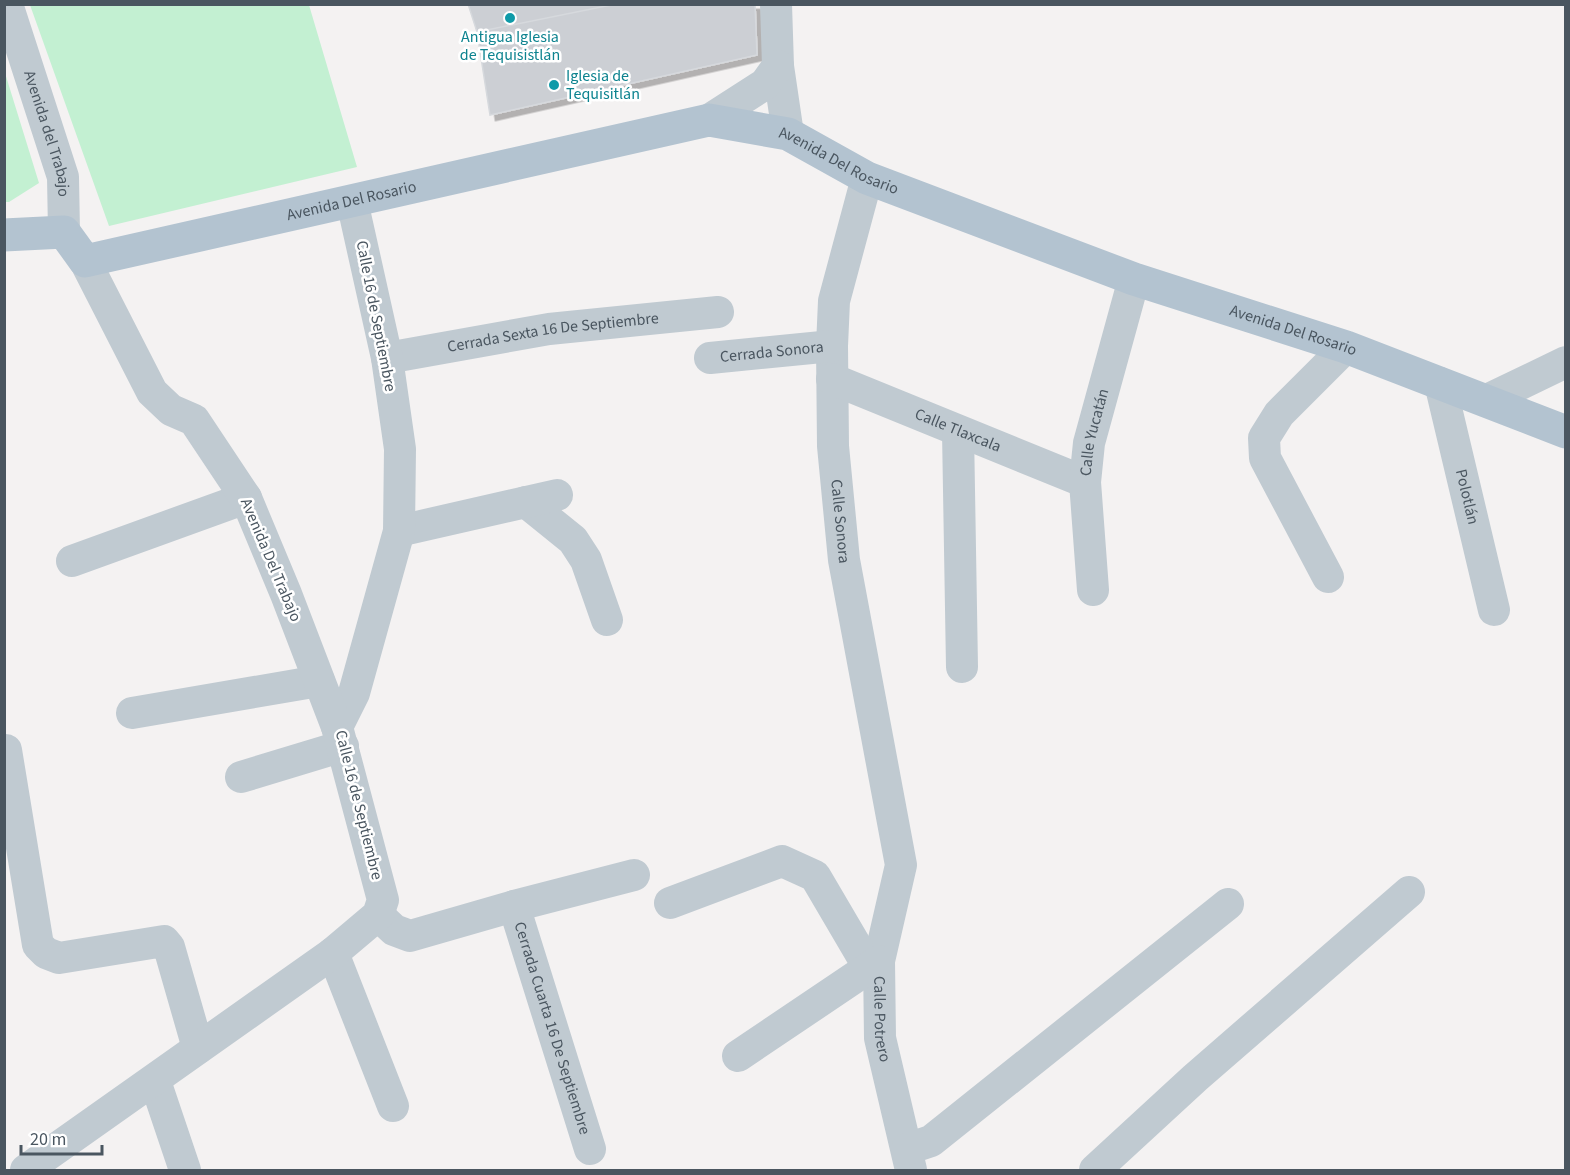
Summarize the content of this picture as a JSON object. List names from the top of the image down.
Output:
{
  "streets": {
    "main road": ["Avenida Del Rosario"],
    "street": [
      "Avenida del Trabajo",
      "Calle 16 de Septiembre",
      "Cerrada Sexta 16 De Septiembre",
      "Cerrada Sonora",
      "Calle Tlaxcala",
      "Calle Yucatán",
      "Polotlán",
      "Calle Sonora",
      "Avenida Del Trabajo",
      "Calle Potrero",
      "Cerrada Cuarta 16 De Septiembre"
    ]
  },
  "crossings": [
    ["Avenida Del Rosario", "Calle 16 de Septiembre"],
    ["Avenida Del Rosario", "Calle Yucatán"],
    ["Avenida Del Rosario", "Polotlán"],
    ["Avenida Del Rosario", "Calle Sonora"],
    ["Avenida Del Rosario", "Avenida Del Trabajo"],
    ["Calle 16 de Septiembre", "Cerrada Sexta 16 De Septiembre"],
    ["Calle 16 de Septiembre", "Avenida Del Trabajo"],
    ["Calle 16 de Septiembre", "Cerrada Cuarta 16 De Septiembre"],
    ["Cerrada Sonora", "Calle Sonora"],
    ["Calle Tlaxcala", "Calle Yucatán"],
    ["Calle Tlaxcala", "Calle Sonora"],
    ["Calle Sonora", "Calle Potrero"]
  ],
  "places": ["Antigua Iglesia de Tequisistlán", "Iglesia de Tequisitlán"],
  "scale_bar": "20 m"
}
